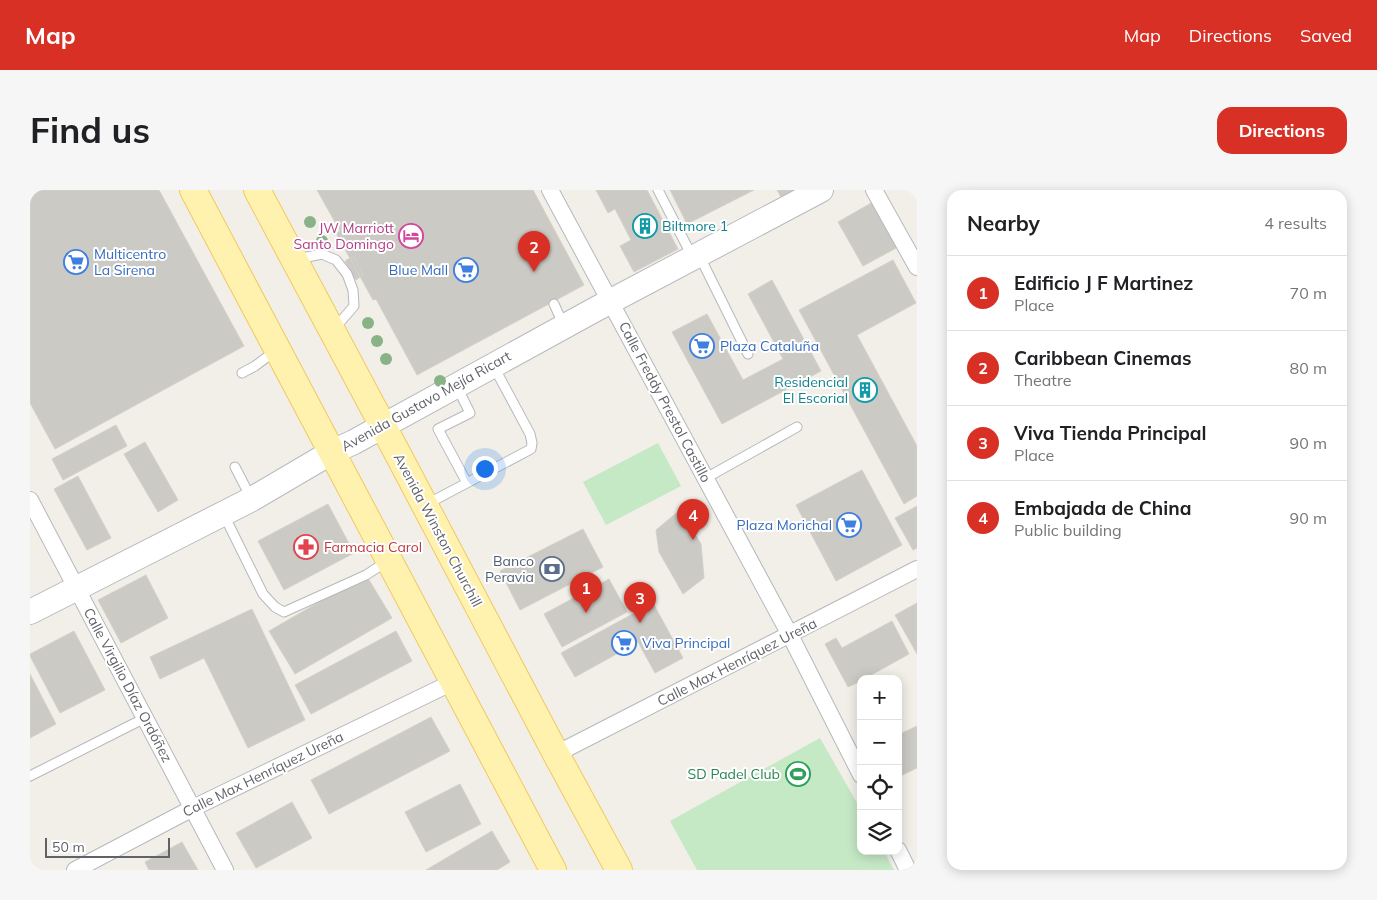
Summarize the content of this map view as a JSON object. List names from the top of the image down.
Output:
{
  "streets": {
    "main road": ["Avenida Winston Churchill"],
    "street": [
      "Avenida Gustavo Mejía Ricart",
      "Calle Freddy Prestol Castillo",
      "Calle Max Henríquez Ureña",
      "Calle Virgilio Díaz Ordóñez"
    ]
  },
  "crossings": [
    ["Avenida Gustavo Mejía Ricart", "Calle Freddy Prestol Castillo"],
    ["Avenida Gustavo Mejía Ricart", "Avenida Winston Churchill"],
    ["Avenida Gustavo Mejía Ricart", "Calle Virgilio Díaz Ordóñez"],
    ["Calle Freddy Prestol Castillo", "Calle Max Henríquez Ureña"],
    ["Avenida Winston Churchill", "Calle Max Henríquez Ureña"],
    ["Calle Max Henríquez Ureña", "Calle Virgilio Díaz Ordóñez"]
  ],
  "places": {
    "building": ["Biltmore 1", "Residencial El Escorial"],
    "hotel": ["JW Marriott Santo Domingo"],
    "supermarket": [
      "Multicentro La Sirena",
      "Blue Mall",
      "Plaza Cataluña",
      "Plaza Morichal",
      "Viva Principal"
    ],
    "pharmacy": ["Farmacia Carol"],
    "bank": ["Banco Peravia"],
    "sports": ["SD Padel Club"]
  },
  "scale_bar": "50 m",
  "page": {
    "header": "Map",
    "nav": ["Map", "Directions", "Saved"],
    "buttons": "Directions",
    "title": "Find us",
    "heading": ["Nearby", "4 results"],
    "pins": [
      "2",
      "4",
      "1",
      "3"
    ],
    "list": [
      {
        "mark": "1",
        "name": "Edificio J F Martinez",
        "note": "Place",
        "value": "70 m"
      },
      {
        "mark": "2",
        "name": "Caribbean Cinemas",
        "note": "Theatre",
        "value": "80 m"
      },
      {
        "mark": "3",
        "name": "Viva Tienda Principal",
        "note": "Place",
        "value": "90 m"
      },
      {
        "mark": "4",
        "name": "Embajada de China",
        "note": "Public building",
        "value": "90 m"
      }
    ],
    "map_buttons": ["+", "−"],
    "scale": "50 m"
  }
}
